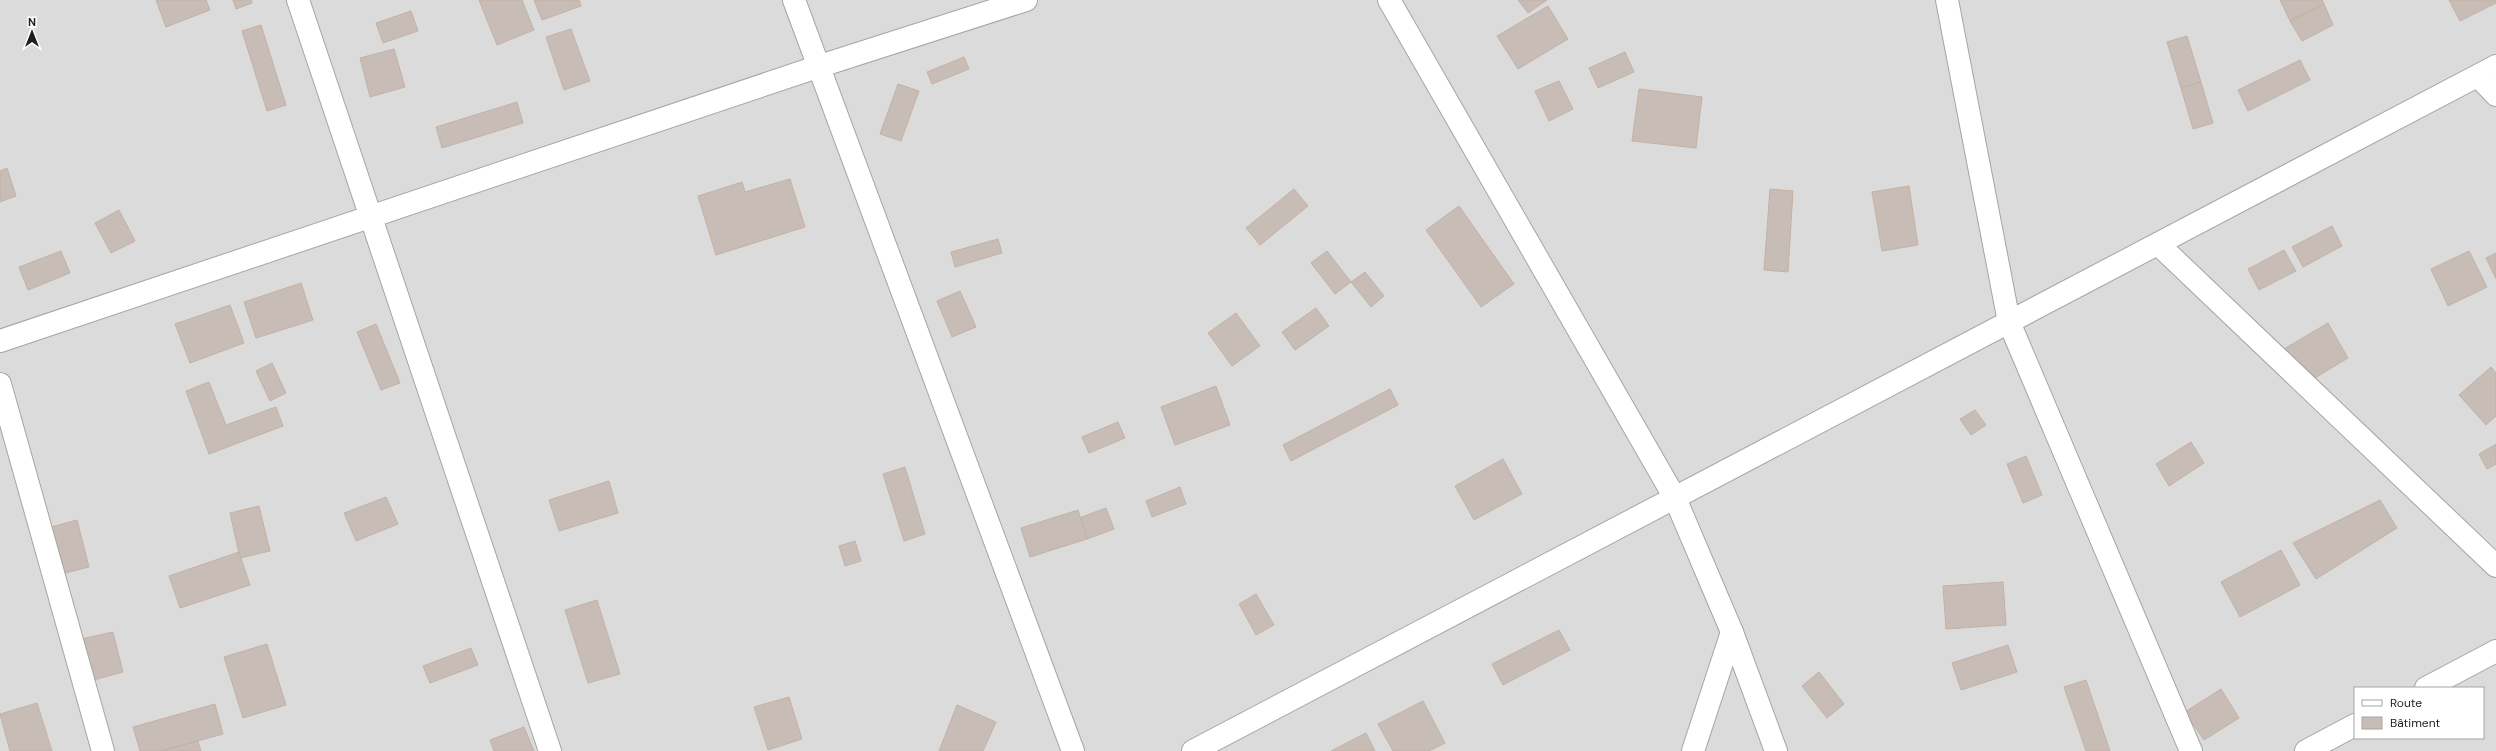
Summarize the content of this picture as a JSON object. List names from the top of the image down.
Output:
{
  "legend": ["Route", "Bâtiment"],
  "north": "top"
}
